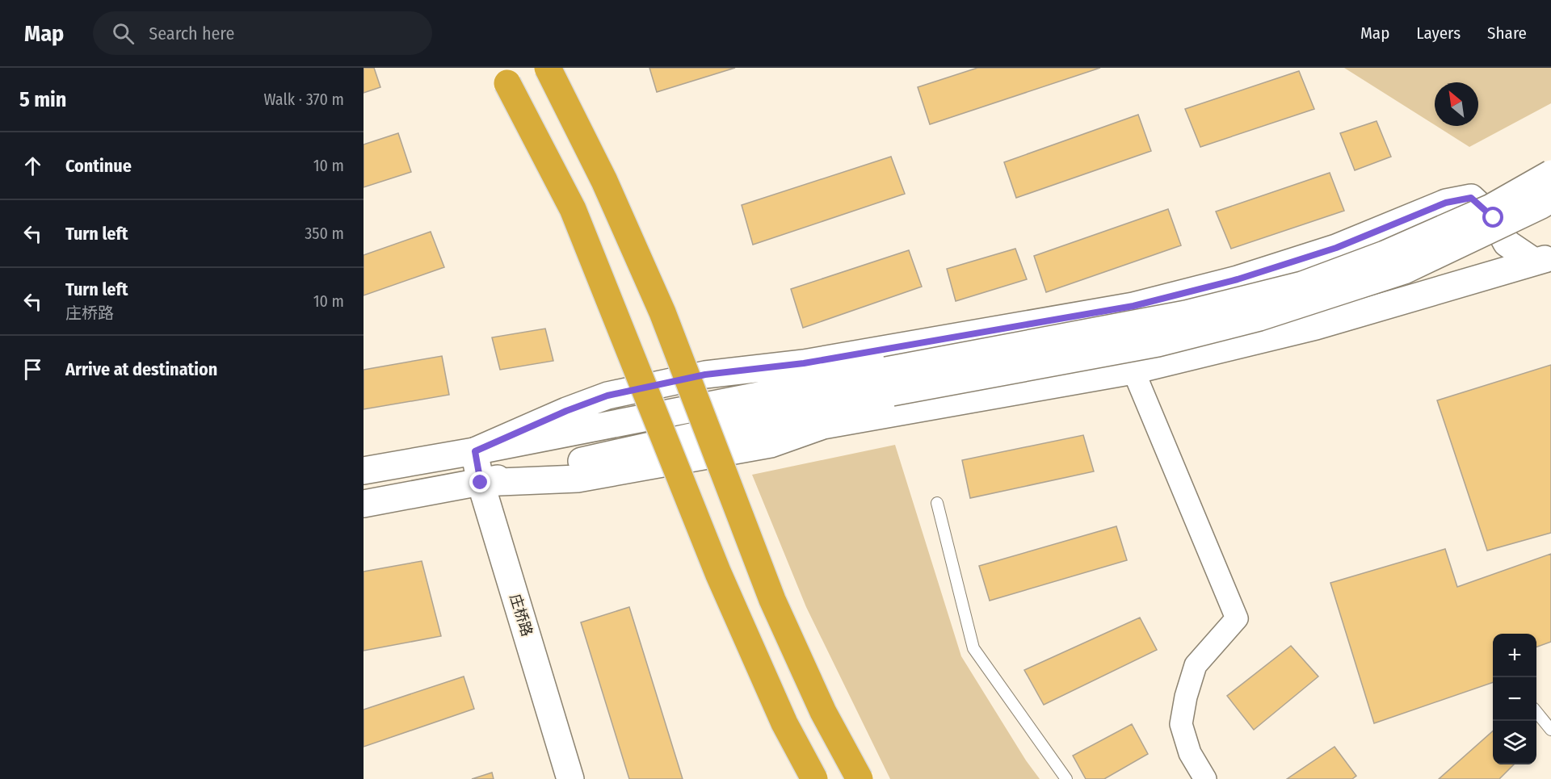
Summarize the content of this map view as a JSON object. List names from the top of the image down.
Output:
{
  "streets": {
    "main road": ["庄桥路"]
  },
  "north": "top left",
  "page": {
    "header": "Map",
    "search": "Search here",
    "nav": ["Map", "Layers", "Share"],
    "heading": ["5 min", "Walk · 370 m"],
    "list": [
      ["Continue", "10 m"],
      ["Turn left", "350 m"],
      ["Turn left", "庄桥路", "10 m"],
      "Arrive at destination"
    ],
    "map_buttons": ["+", "−"]
  }
}
